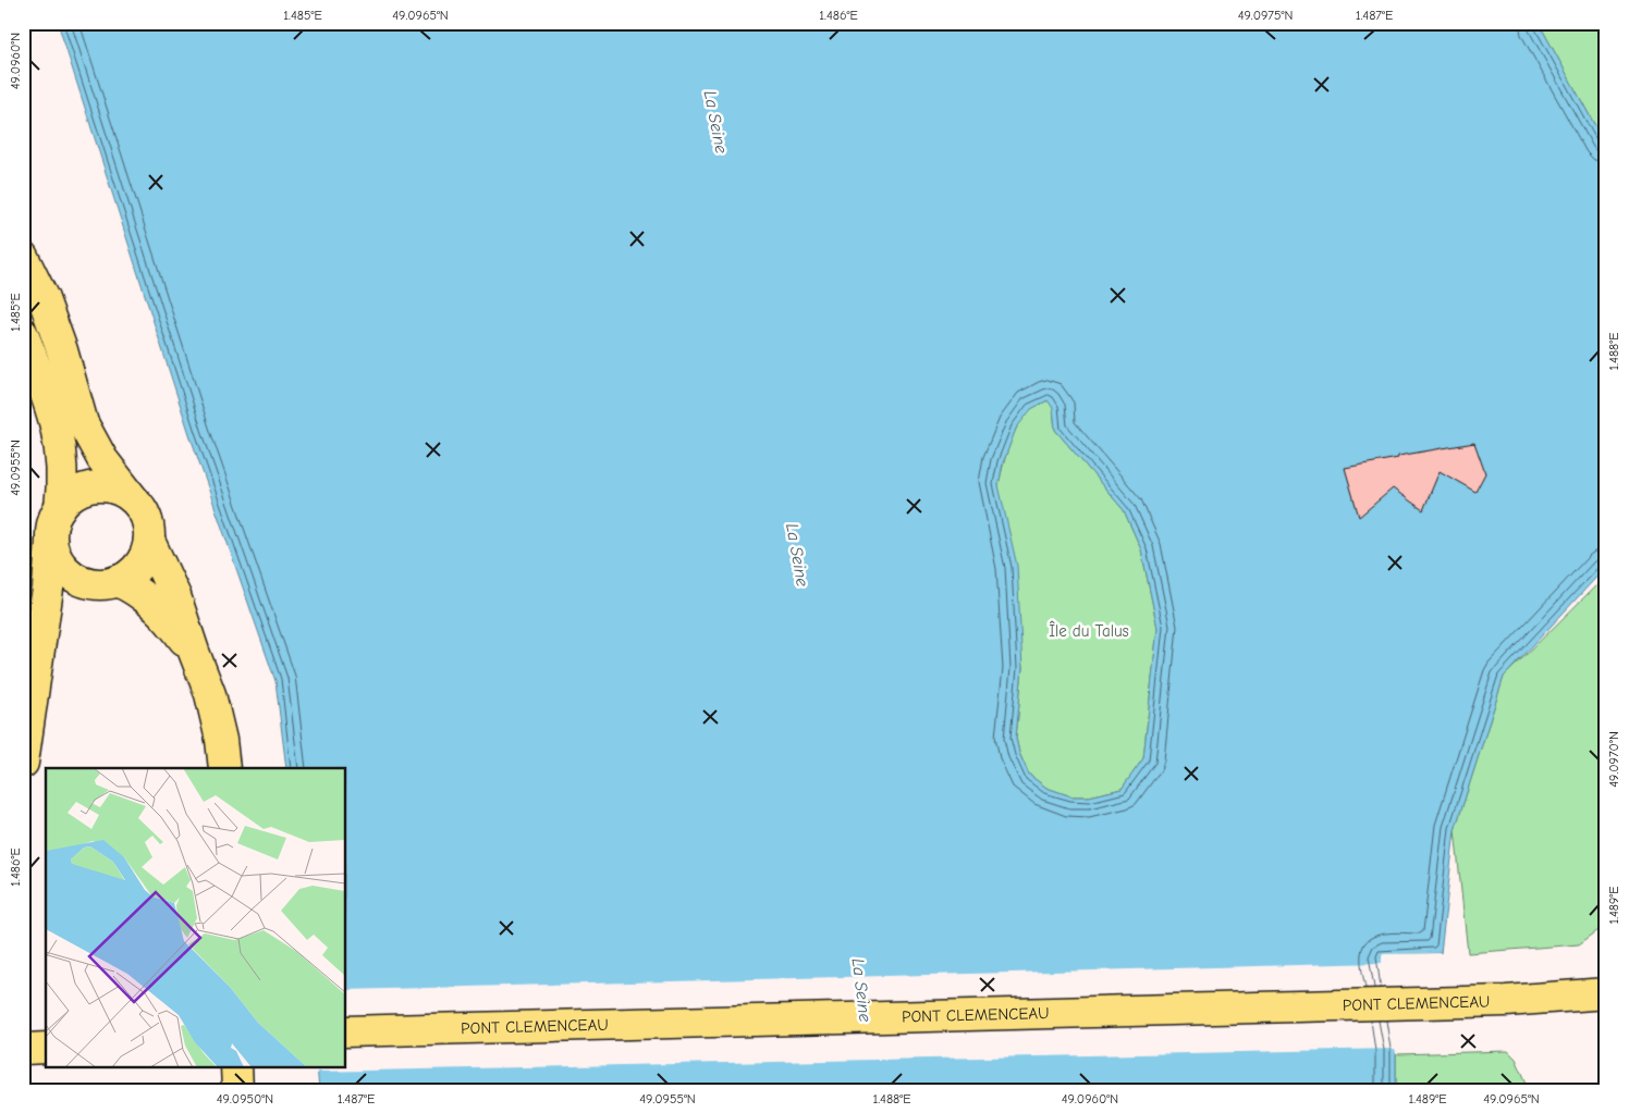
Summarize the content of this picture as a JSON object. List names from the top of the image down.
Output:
{
  "streets": {
    "main road": ["PONT CLEMENCEAU"]
  },
  "water": ["La Seine"],
  "parks": ["Île du Talus"],
  "coordinates": [
    "1.485°E",
    "49.0965°N",
    "1.486°E",
    "49.0975°N",
    "1.487°E",
    "49.0960°N",
    "1.488°E",
    "49.0955°N",
    "49.0970°N",
    "1.489°E",
    "49.0950°N"
  ]
}
